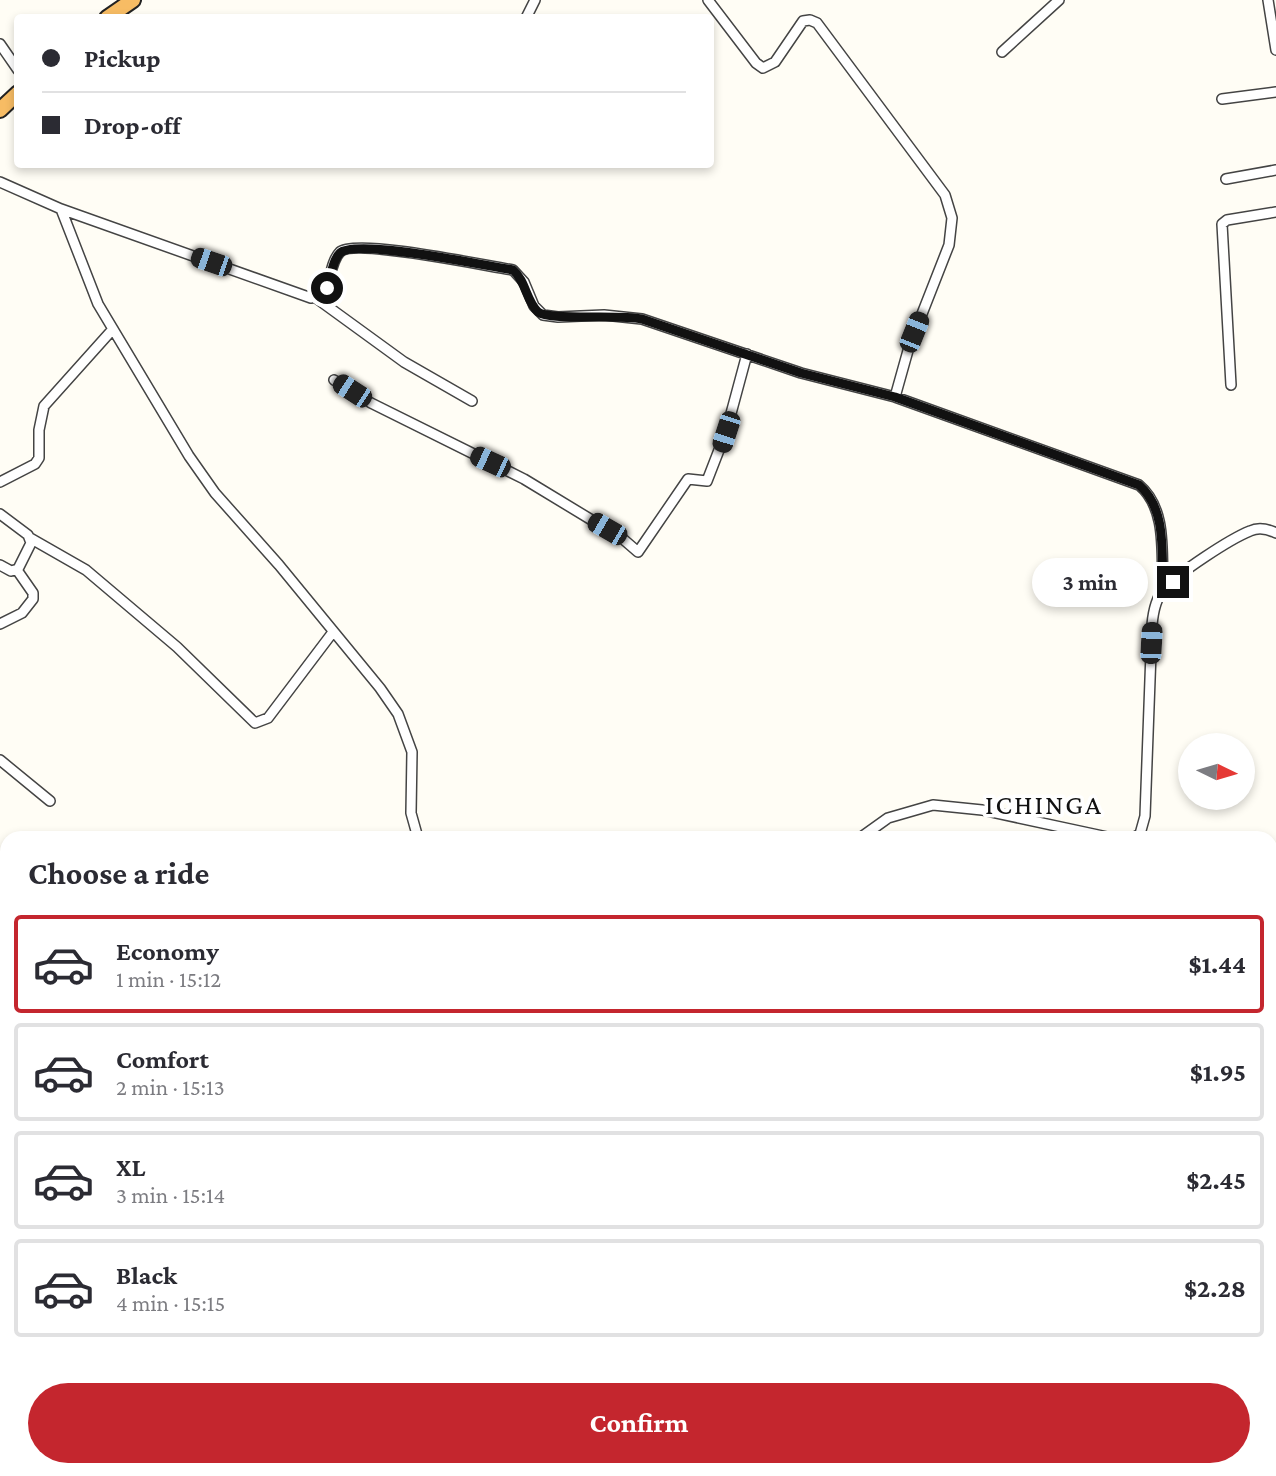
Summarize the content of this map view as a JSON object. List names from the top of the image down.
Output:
{
  "districts": ["ICHINGA"],
  "north": "right",
  "page": {
    "banner": ["Pickup", "Drop-off"],
    "bubble": "3 min",
    "heading": "Choose a ride",
    "list": [
      {
        "name": "Economy",
        "note": "1 min · 15:12",
        "value": "$1.44"
      },
      {
        "name": "Comfort",
        "note": "2 min · 15:13",
        "value": "$1.95"
      },
      {
        "name": "XL",
        "note": "3 min · 15:14",
        "value": "$2.45"
      },
      {
        "name": "Black",
        "note": "4 min · 15:15",
        "value": "$2.28"
      }
    ],
    "buttons": "Confirm"
  }
}
